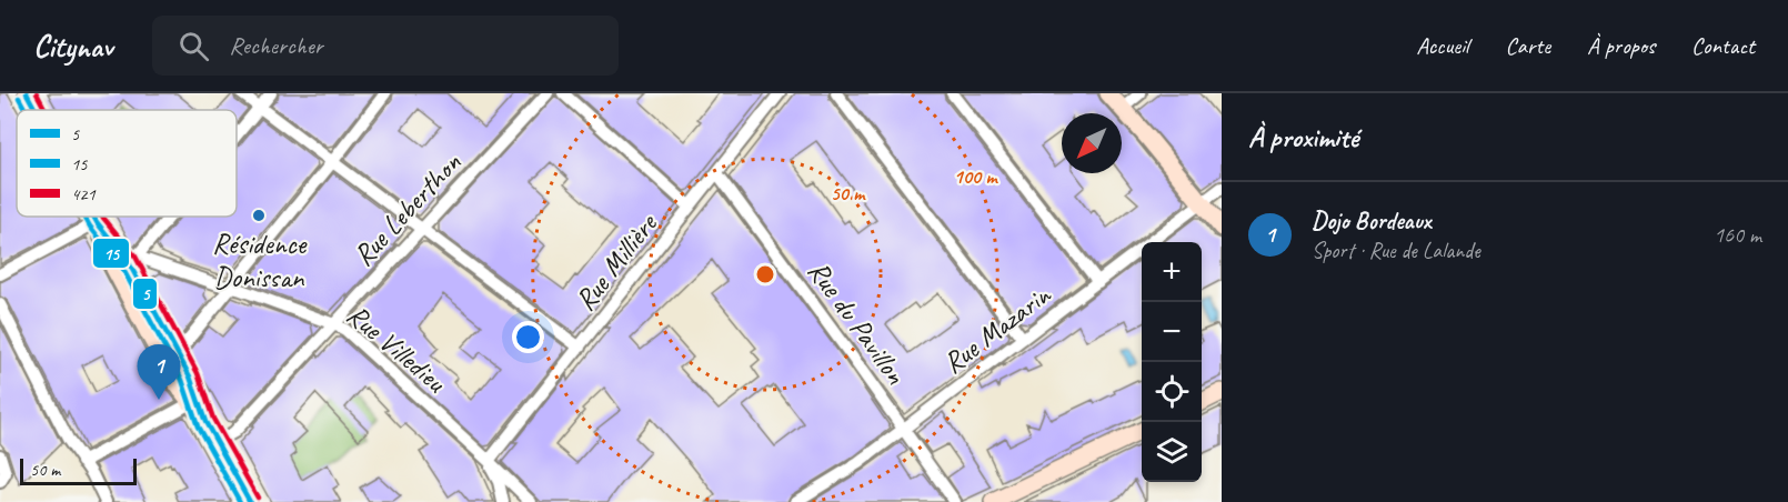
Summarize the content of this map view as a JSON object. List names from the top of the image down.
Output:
{
  "streets": {
    "street": [
      "Rue Leberthon",
      "Rue Millière",
      "Rue du Pavillon",
      "Rue Mazarin",
      "Rue Villedieu"
    ]
  },
  "crossings": [
    ["Rue Leberthon", "Rue Villedieu"],
    ["Rue Millière", "Rue du Pavillon"],
    ["Rue Millière", "Rue Villedieu"],
    ["Rue du Pavillon", "Rue Mazarin"]
  ],
  "places": ["Résidence Donissan"],
  "lines": ["transit line 5", "transit line 421", "transit line 15"],
  "legend": ["5", "15", "421"],
  "scale_bar": "50 m",
  "north": "bottom left",
  "page": {
    "header": "Citynav",
    "search": "Rechercher",
    "nav": [
      "Accueil",
      "Carte",
      "À propos",
      "Contact"
    ],
    "heading": "À proximité",
    "list": [
      {
        "mark": "1",
        "name": "Dojo Bordeaux",
        "note": "Sport · Rue de Lalande",
        "value": "160 m"
      }
    ],
    "map_buttons": ["+", "−"],
    "pins": "1",
    "scale": "50 m"
  },
  "rings": ["100 m", "50 m"]
}
